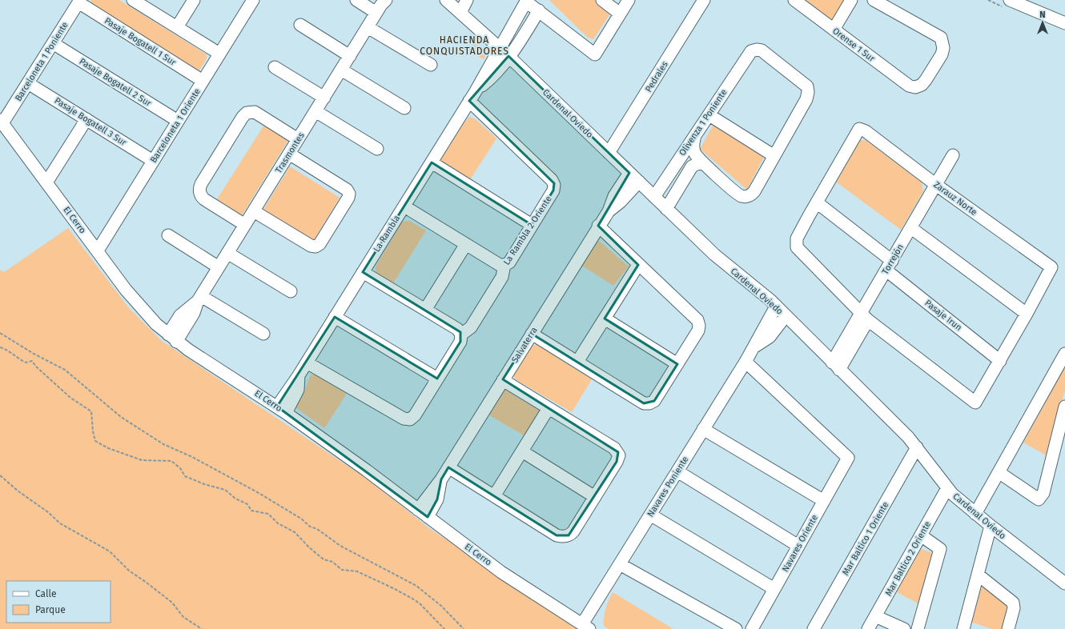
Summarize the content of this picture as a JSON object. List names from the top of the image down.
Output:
{
  "streets": {
    "street": [
      "Pasaje Bogatell 1 Sur",
      "Orense 1 Sur",
      "Barceloneta 1 Poniente",
      "Pedrales",
      "Pasaje Bogatell 2 Sur",
      "Cardenal Oviedo",
      "Pasaje Bogatell 3 Sur",
      "Olivenza 1 Poniente",
      "Barceloneta 1 Oriente",
      "Trasmontes",
      "Zarauz Norte",
      "El Cerro",
      "La Rambla 2 Oriente",
      "La Rambla",
      "Torrejón",
      "Pasaje Irun",
      "Salvaterra",
      "Navares Poniente",
      "Mar Baltico 1 Oriente",
      "Navares Oriente",
      "Mar Baltico 2 Oriente"
    ]
  },
  "crossings": [
    ["Pasaje Bogatell 1 Sur", "Barceloneta 1 Poniente"],
    ["Pasaje Bogatell 1 Sur", "Barceloneta 1 Oriente"],
    ["Barceloneta 1 Poniente", "Pasaje Bogatell 2 Sur"],
    ["Barceloneta 1 Poniente", "Pasaje Bogatell 3 Sur"],
    ["Barceloneta 1 Poniente", "El Cerro"],
    ["Pedrales", "Cardenal Oviedo"],
    ["Pasaje Bogatell 2 Sur", "Barceloneta 1 Oriente"],
    ["Cardenal Oviedo", "Olivenza 1 Poniente"],
    ["Cardenal Oviedo", "La Rambla"],
    ["Cardenal Oviedo", "Torrejón"],
    ["Cardenal Oviedo", "Salvaterra"],
    ["Cardenal Oviedo", "Navares Poniente"],
    ["Cardenal Oviedo", "Mar Baltico 1 Oriente"],
    ["Cardenal Oviedo", "Mar Baltico 2 Oriente"],
    ["Pasaje Bogatell 3 Sur", "Barceloneta 1 Oriente"],
    ["Barceloneta 1 Oriente", "El Cerro"],
    ["Trasmontes", "El Cerro"],
    ["Zarauz Norte", "Torrejón"],
    ["Zarauz Norte", "Pasaje Irun"],
    ["El Cerro", "La Rambla"],
    ["El Cerro", "Salvaterra"],
    ["El Cerro", "Navares Poniente"],
    ["La Rambla 2 Oriente", "La Rambla"],
    ["Torrejón", "Pasaje Irun"],
    ["Navares Poniente", "Navares Oriente"]
  ],
  "districts": ["HACIENDA CONQUISTADORES"],
  "legend": ["Calle", "Parque"],
  "north": "top"
}
